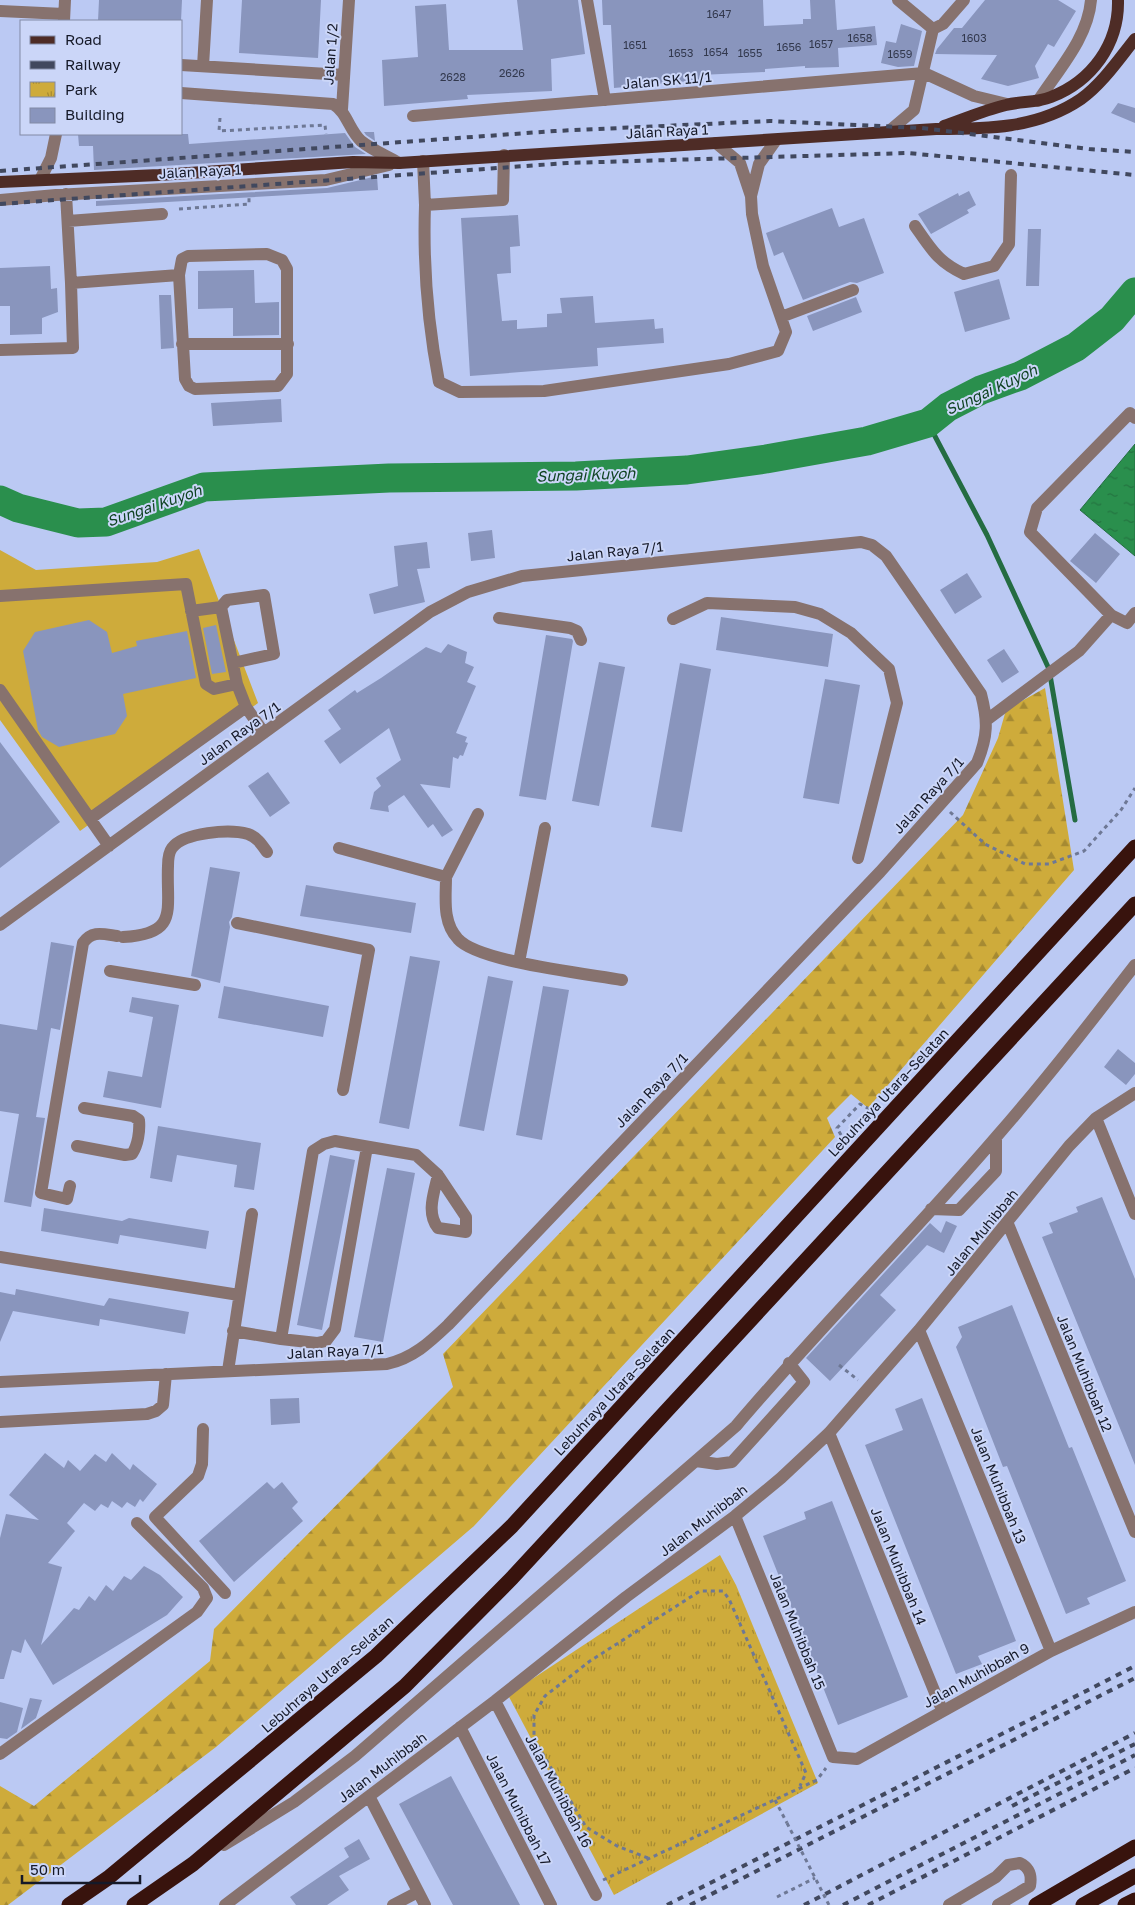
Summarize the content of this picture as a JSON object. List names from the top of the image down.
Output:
{
  "streets": {
    "highway": ["Lebuhraya Utara–Selatan"],
    "main road": ["Jalan Raya 1"],
    "street": [
      "Jalan 1/2",
      "Jalan SK 11/1",
      "Jalan Raya 7/1",
      "Jalan Muhibbah",
      "Jalan Muhibbah 12",
      "Jalan Muhibbah 13",
      "Jalan Muhibbah 14",
      "Jalan Muhibbah 15",
      "Jalan Muhibbah 9",
      "Jalan Muhibbah 16",
      "Jalan Muhibbah 17"
    ]
  },
  "crossings": [
    ["Jalan Muhibbah", "Jalan Muhibbah 12"],
    ["Jalan Muhibbah", "Jalan Muhibbah 13"],
    ["Jalan Muhibbah", "Jalan Muhibbah 14"],
    ["Jalan Muhibbah", "Jalan Muhibbah 15"],
    ["Jalan Muhibbah", "Jalan Muhibbah 16"],
    ["Jalan Muhibbah", "Jalan Muhibbah 17"],
    ["Jalan Muhibbah 13", "Jalan Muhibbah 9"],
    ["Jalan Muhibbah 14", "Jalan Muhibbah 9"],
    ["Jalan Muhibbah 15", "Jalan Muhibbah 9"]
  ],
  "water": ["Sungai Kuyoh"],
  "house_numbers": [
    "1647",
    "1658",
    "1603",
    "1657",
    "1651",
    "1656",
    "1654",
    "1653",
    "1655",
    "1659",
    "2626",
    "2628"
  ],
  "legend": [
    "Road",
    "Railway",
    "Park",
    "Building"
  ],
  "scale_bar": "50 m"
}
